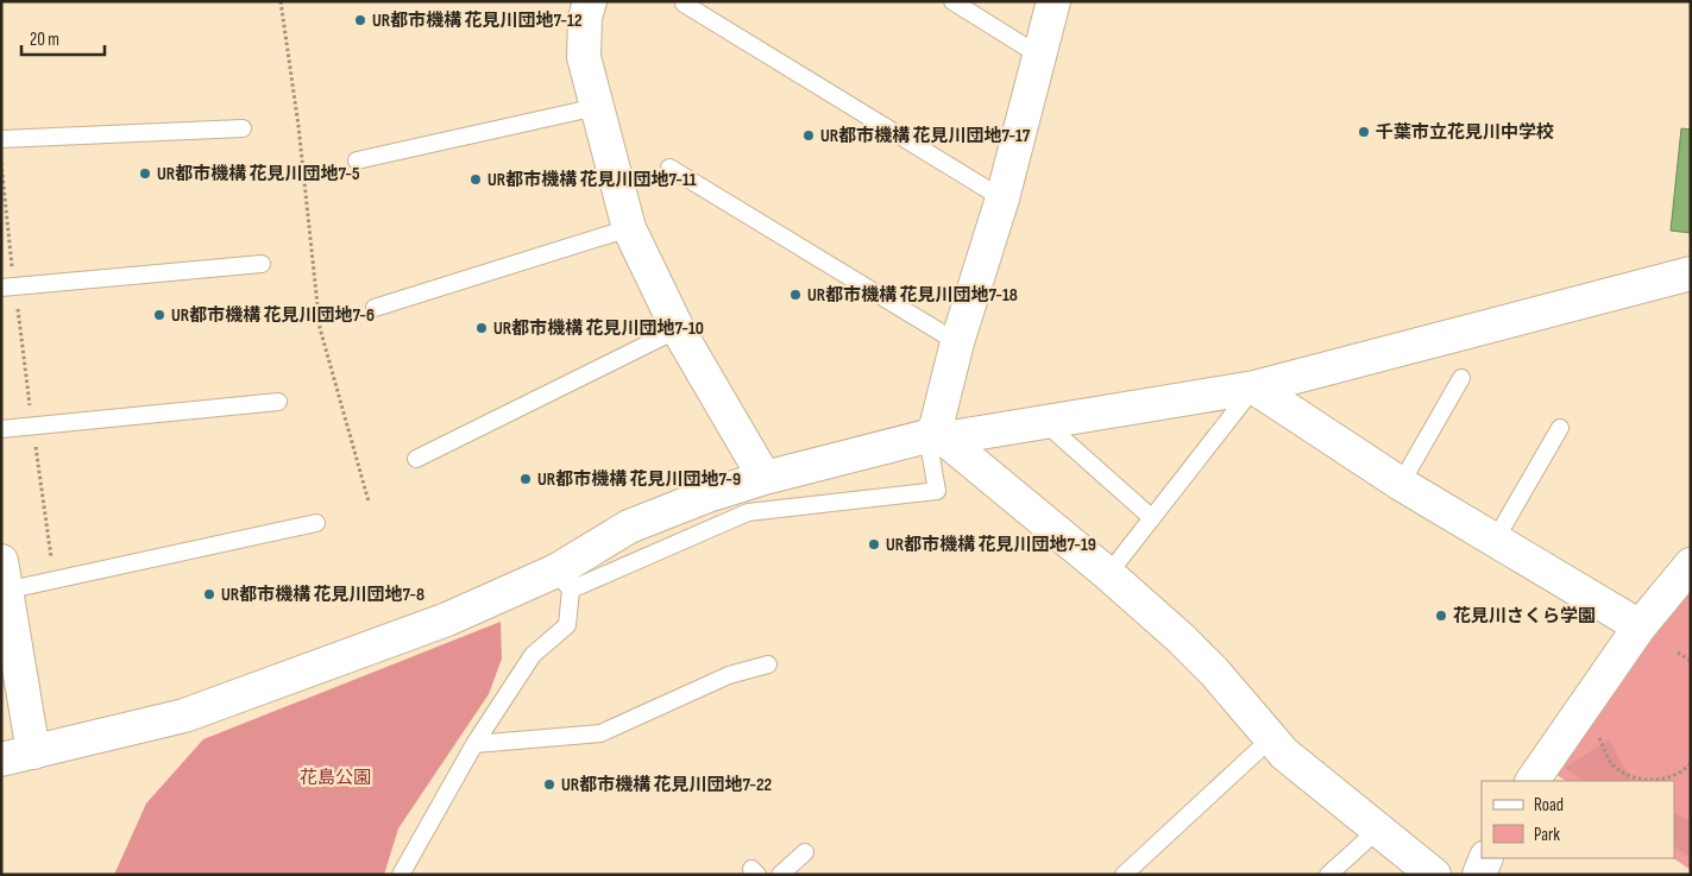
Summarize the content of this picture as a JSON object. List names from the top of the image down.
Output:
{
  "parks": ["花島公園"],
  "places": [
    "UR都市機構 花見川団地7-12",
    "千葉市立花見川中学校",
    "UR都市機構 花見川団地7-17",
    "UR都市機構 花見川団地7-5",
    "UR都市機構 花見川団地7-11",
    "UR都市機構 花見川団地7-18",
    "UR都市機構 花見川団地7-6",
    "UR都市機構 花見川団地7-10",
    "UR都市機構 花見川団地7-9",
    "UR都市機構 花見川団地7-19",
    "UR都市機構 花見川団地7-8",
    "花見川さくら学園",
    "UR都市機構 花見川団地7-22"
  ],
  "legend": ["Road", "Park"],
  "scale_bar": "20 m"
}
